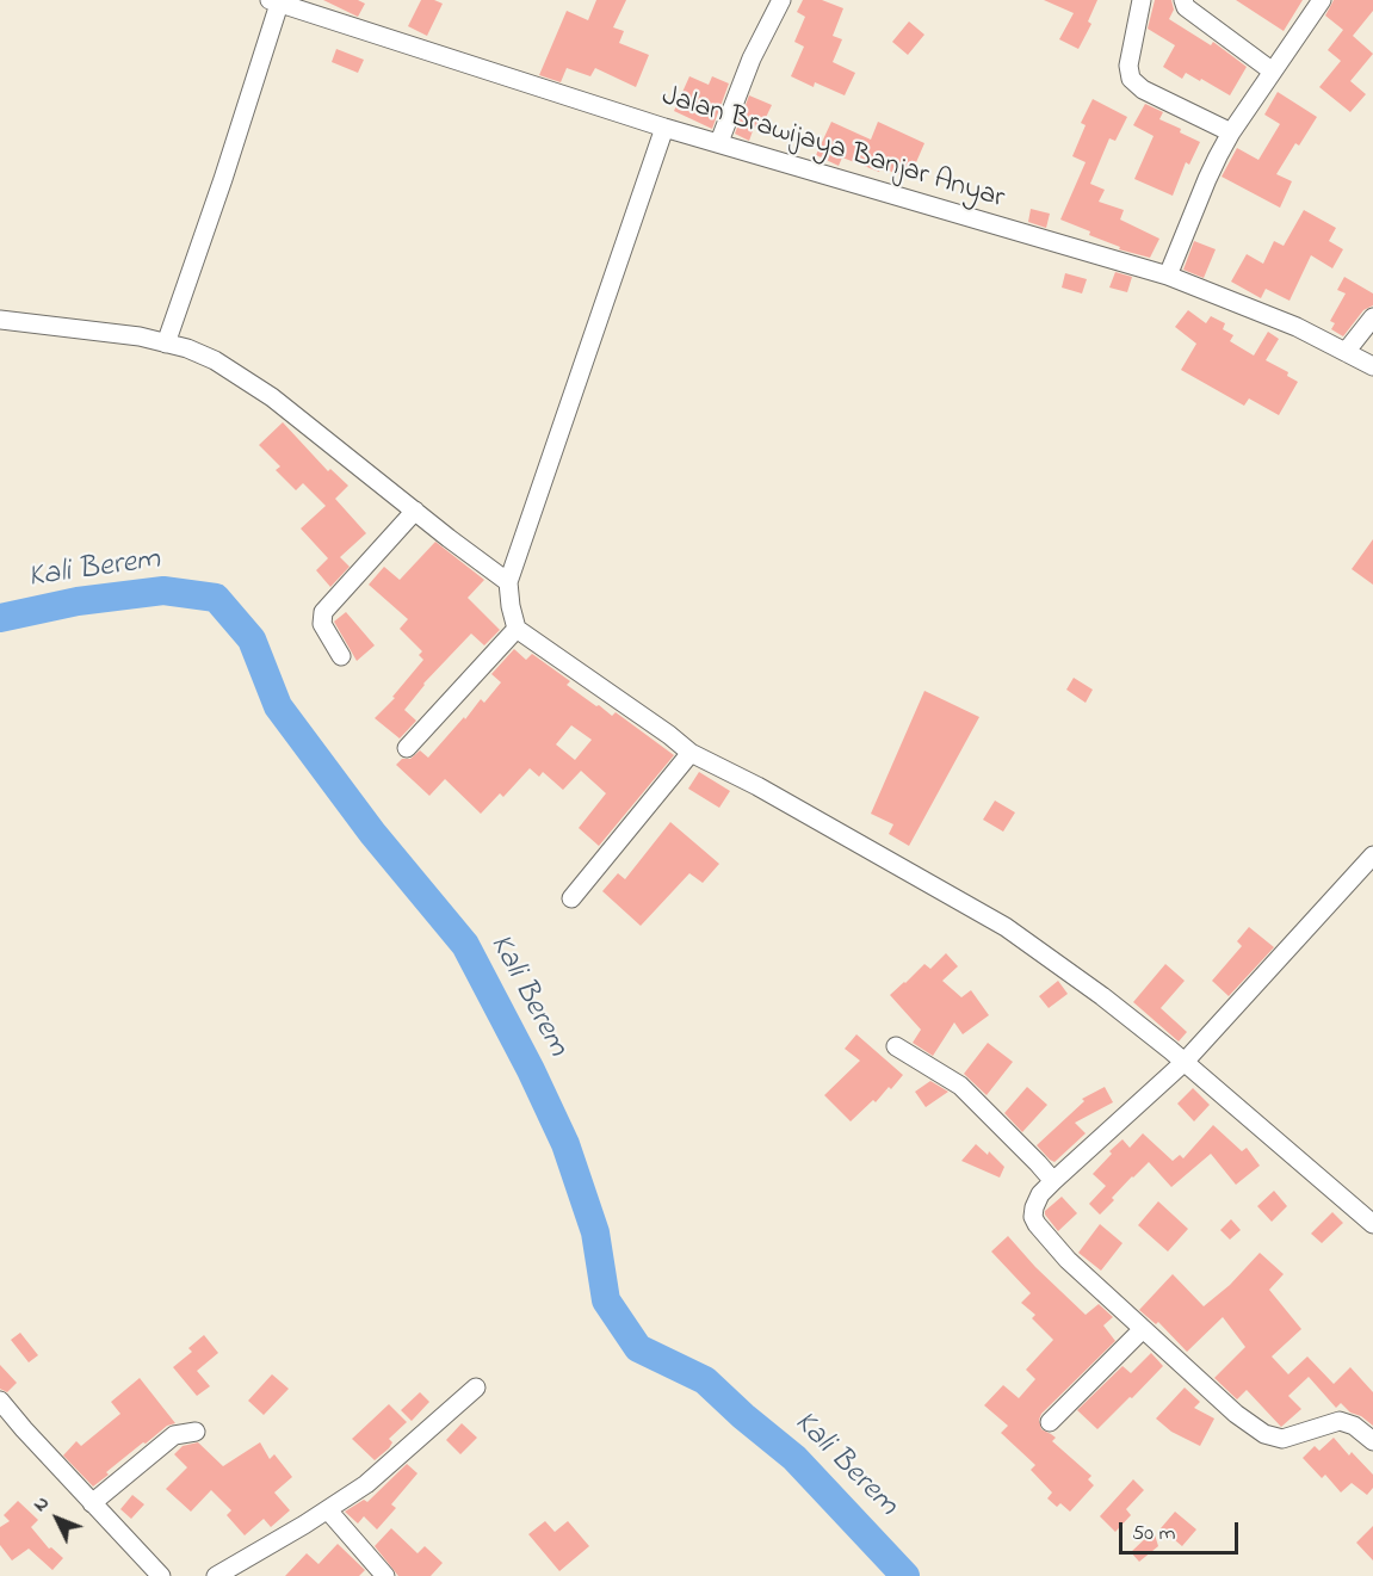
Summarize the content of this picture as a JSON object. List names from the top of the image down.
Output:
{
  "streets": {
    "street": ["Jalan Brawijaya Banjar Anyar"]
  },
  "water": ["Kali Berem"],
  "scale_bar": "50 m",
  "north": "top left"
}
